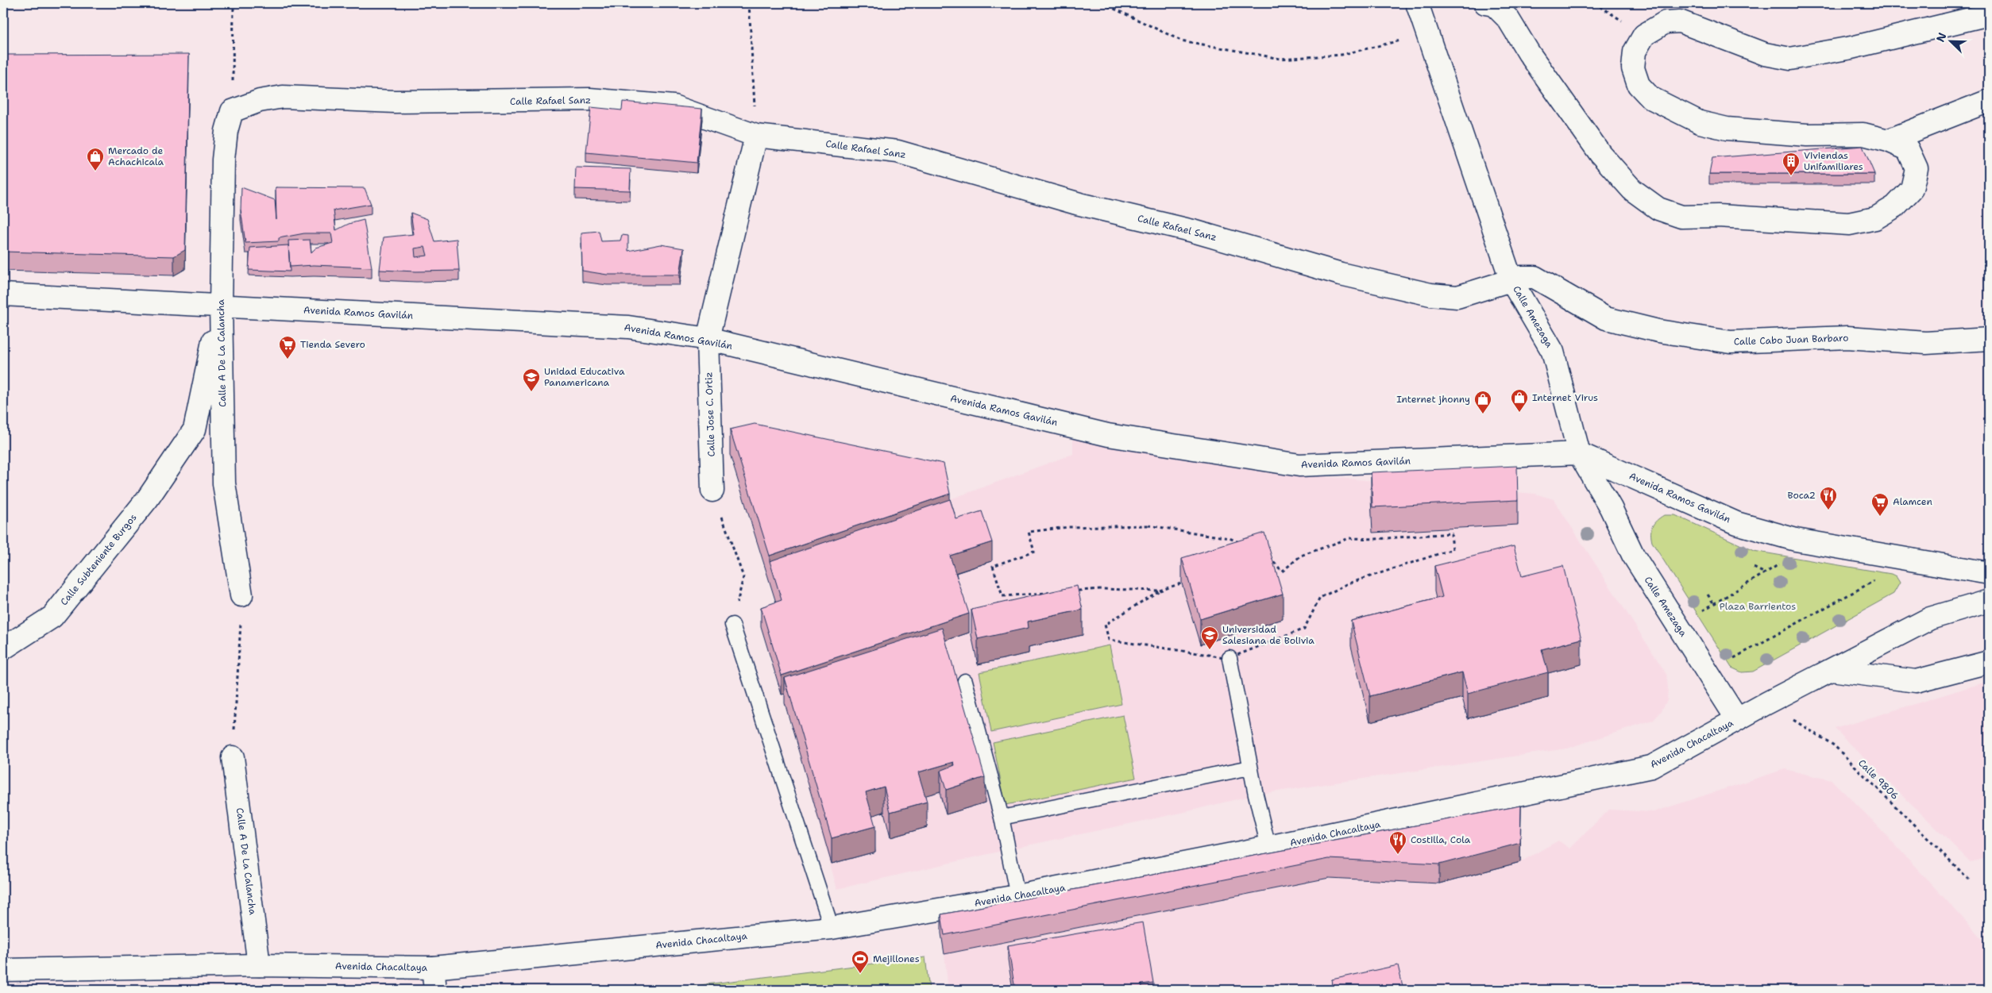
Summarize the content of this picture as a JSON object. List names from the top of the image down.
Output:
{
  "streets": {
    "street": [
      "Calle Rafael Sanz",
      "Avenida Ramos Gavilán",
      "Calle Amezaga",
      "Calle Cabo Juan Barbaro",
      "Calle A De La Calancha",
      "Calle Jose C. Ortiz",
      "Calle Subteniente Burgos",
      "Avenida Chacaltaya"
    ],
    "path": ["Calle 9806"]
  },
  "crossings": [
    ["Calle Rafael Sanz", "Calle Amezaga"],
    ["Calle Rafael Sanz", "Calle Cabo Juan Barbaro"],
    ["Calle Rafael Sanz", "Calle A De La Calancha"],
    ["Calle Rafael Sanz", "Calle Jose C. Ortiz"],
    ["Avenida Ramos Gavilán", "Calle Amezaga"],
    ["Avenida Ramos Gavilán", "Calle A De La Calancha"],
    ["Avenida Ramos Gavilán", "Calle Jose C. Ortiz"],
    ["Avenida Ramos Gavilán", "Calle Subteniente Burgos"],
    ["Calle Amezaga", "Calle Cabo Juan Barbaro"],
    ["Calle Amezaga", "Avenida Chacaltaya"],
    ["Calle A De La Calancha", "Calle Subteniente Burgos"],
    ["Calle A De La Calancha", "Avenida Chacaltaya"],
    ["Avenida Chacaltaya", "Calle 9806"]
  ],
  "parks": ["Plaza Barrientos"],
  "places": {
    "shop": ["Mercado de Achachicala", "Internet Virus", "Internet jhonny"],
    "building": ["Viviendas Unifamiliares"],
    "supermarket": ["Tienda Severo", "Alamcen"],
    "school or university": ["Unidad Educativa Panamericana", "Universidad Salesiana de Bolivia"],
    "restaurant": ["Boca2", "Costilla, Cola"],
    "sports": ["Mejillones"]
  },
  "north": "top left"
}
